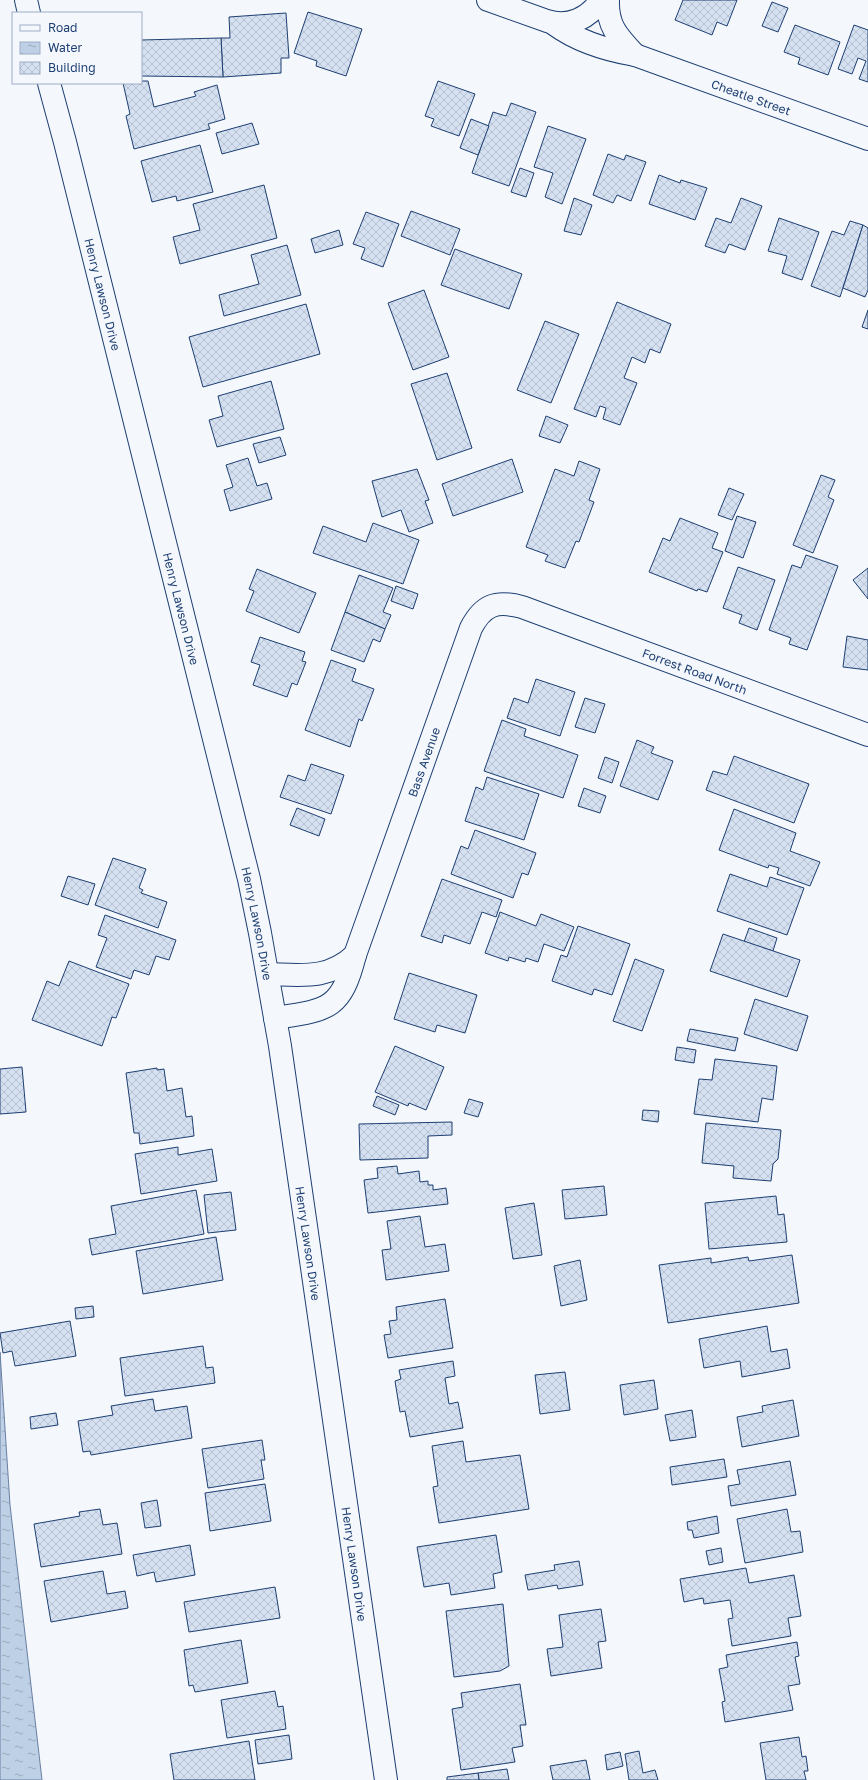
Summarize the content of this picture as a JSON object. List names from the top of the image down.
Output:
{
  "streets": {
    "main road": [
      "Cheatle Street",
      "Henry Lawson Drive",
      "Forrest Road North",
      "Bass Avenue"
    ]
  },
  "crossings": [
    ["Henry Lawson Drive", "Bass Avenue"],
    ["Forrest Road North", "Bass Avenue"]
  ],
  "legend": ["Road", "Water", "Building"]
}
